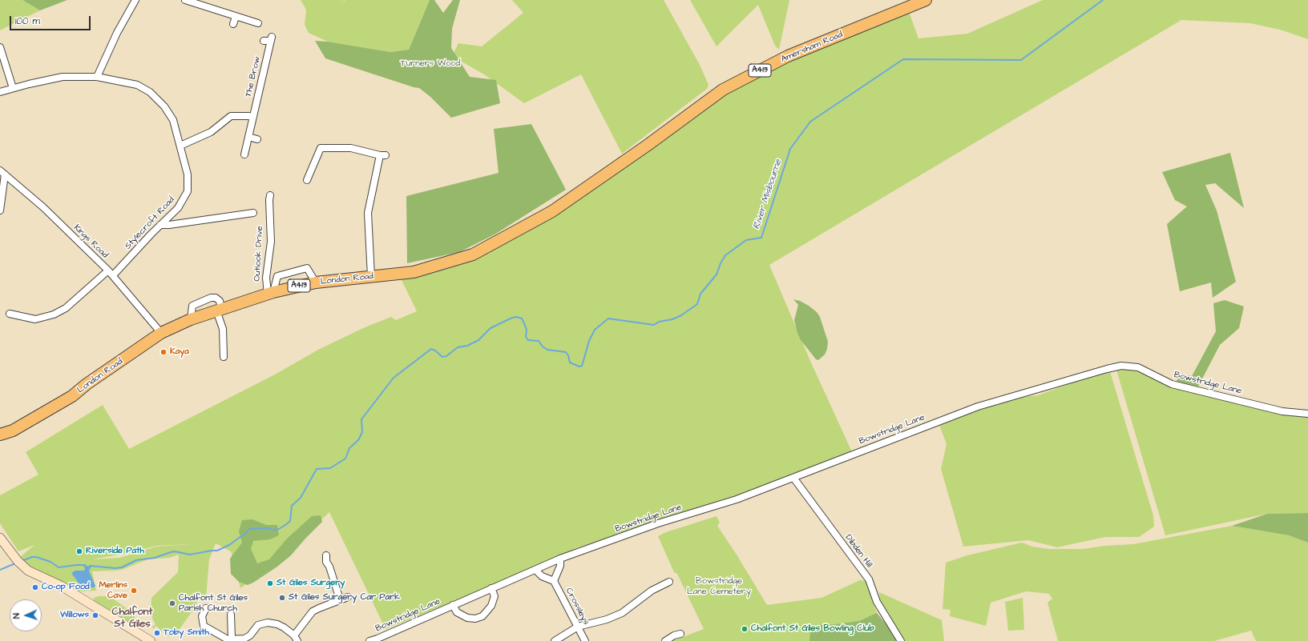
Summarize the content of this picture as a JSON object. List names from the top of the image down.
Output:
{
  "streets": {
    "highway": ["Amersham Road", "A413", "London Road"],
    "street": [
      "The Brow",
      "Stylecroft Road",
      "Kings Road",
      "Outlook Drive",
      "Bowstridge Lane",
      "Dibden Hill",
      "Crossleys"
    ]
  },
  "crossings": [
    ["Amersham Road", "London Road"],
    ["Stylecroft Road", "Kings Road"],
    ["Kings Road", "London Road"],
    ["Outlook Drive", "London Road"],
    ["Bowstridge Lane", "Dibden Hill"]
  ],
  "districts": ["Chalfont St Giles"],
  "water": ["River Misbourne"],
  "parks": ["Turners Wood", "Bowstridge Lane Cemetery"],
  "places": [
    "Kaya",
    "Riverside Path",
    "St Giles Surgery",
    "Co-op Food",
    "Merlins Cave",
    "St Giles Surgery Car Park",
    "Chalfont St Giles Parish Church",
    "Willows",
    "Chalfont St Giles Bowling Club",
    "Toby Smith"
  ],
  "scale_bar": "100 m",
  "north": "left"
}
